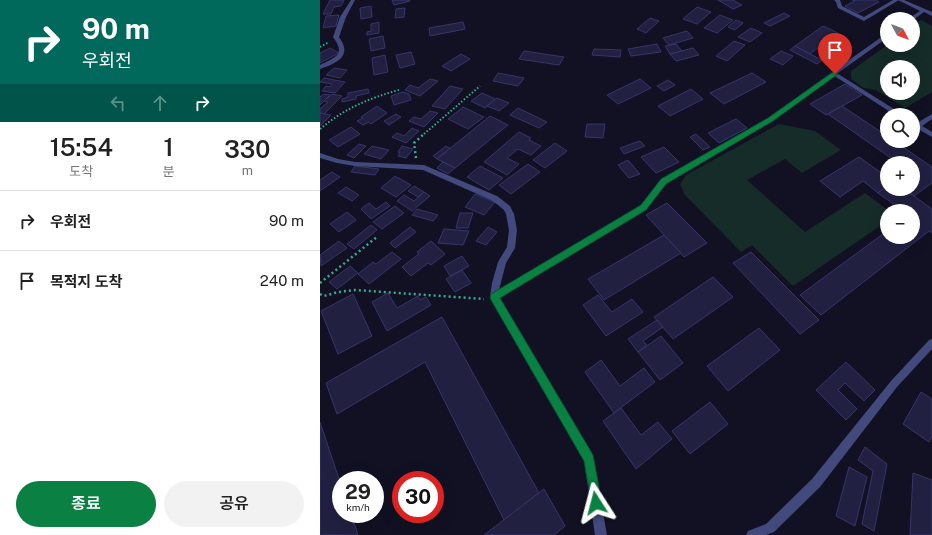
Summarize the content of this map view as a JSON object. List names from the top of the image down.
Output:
{
  "north": "bottom right",
  "page": {
    "turn": ["90 m", "우회전"],
    "map_buttons": ["+", "−"],
    "eta": [
      "15:54",
      "도착",
      "1",
      "분",
      "330",
      "m"
    ],
    "list": [
      {
        "name": "우회전",
        "value": "90 m"
      },
      {
        "name": "목적지 도착",
        "value": "240 m"
      }
    ],
    "speed": "29 km/h",
    "limit": "30",
    "buttons": ["종료", "공유"]
  }
}
